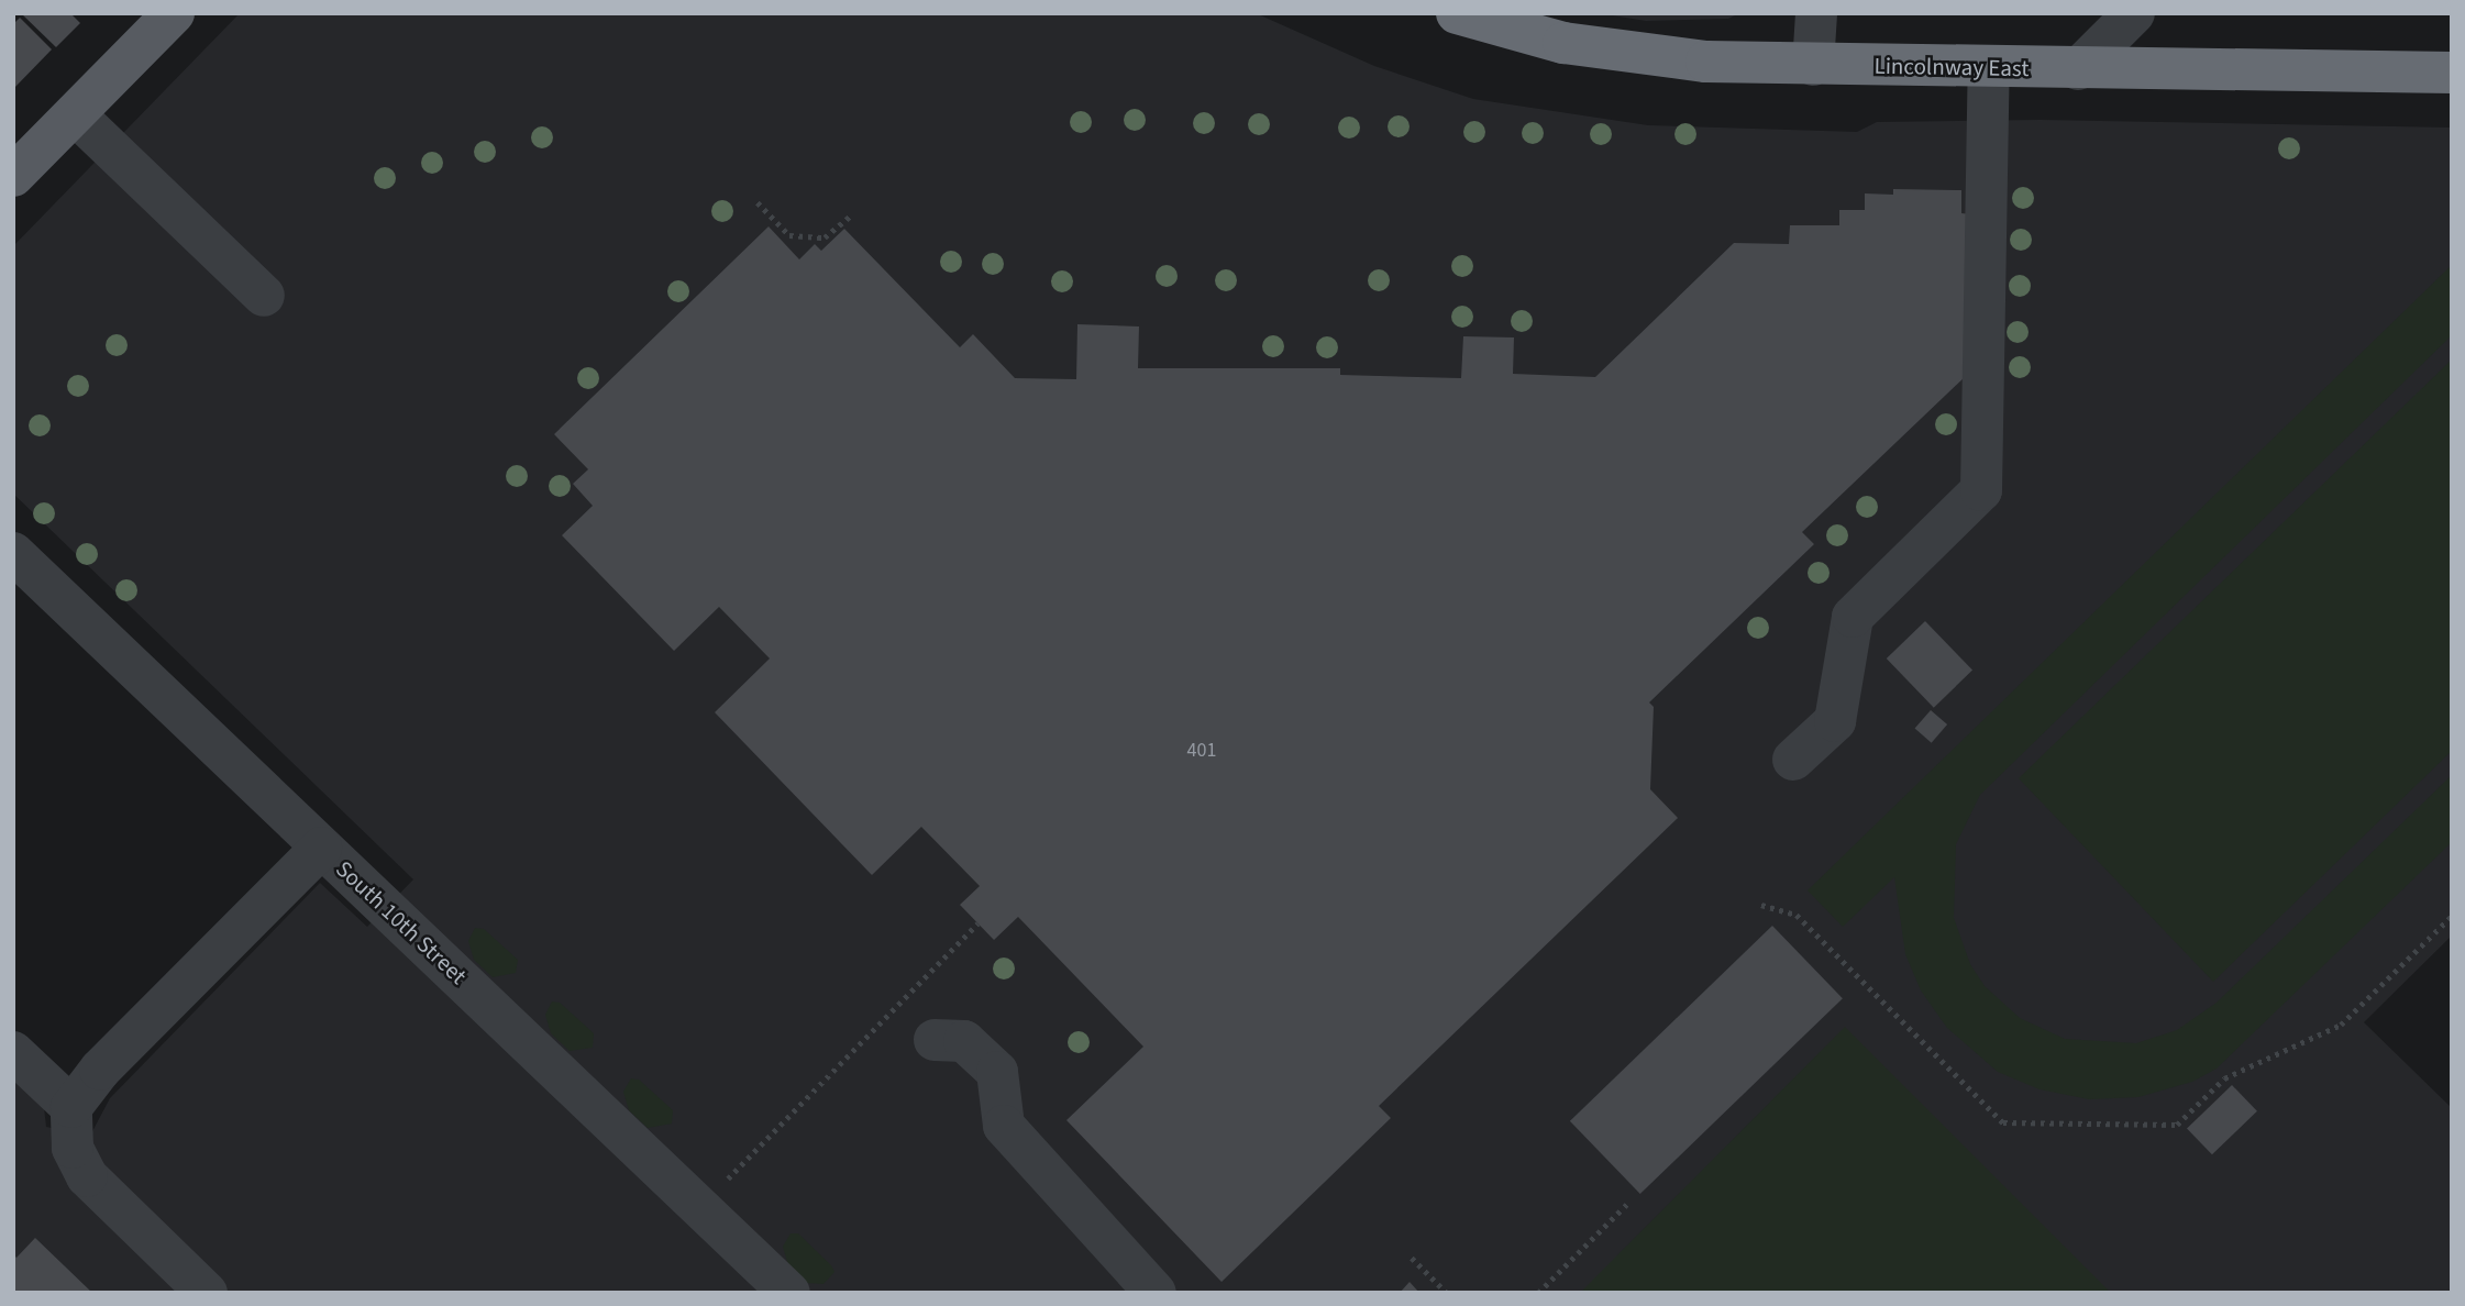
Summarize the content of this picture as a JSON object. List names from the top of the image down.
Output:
{
  "streets": {
    "highway": ["Lincolnway East"],
    "street": ["South 10th Street"]
  },
  "house_numbers": ["401"]
}
